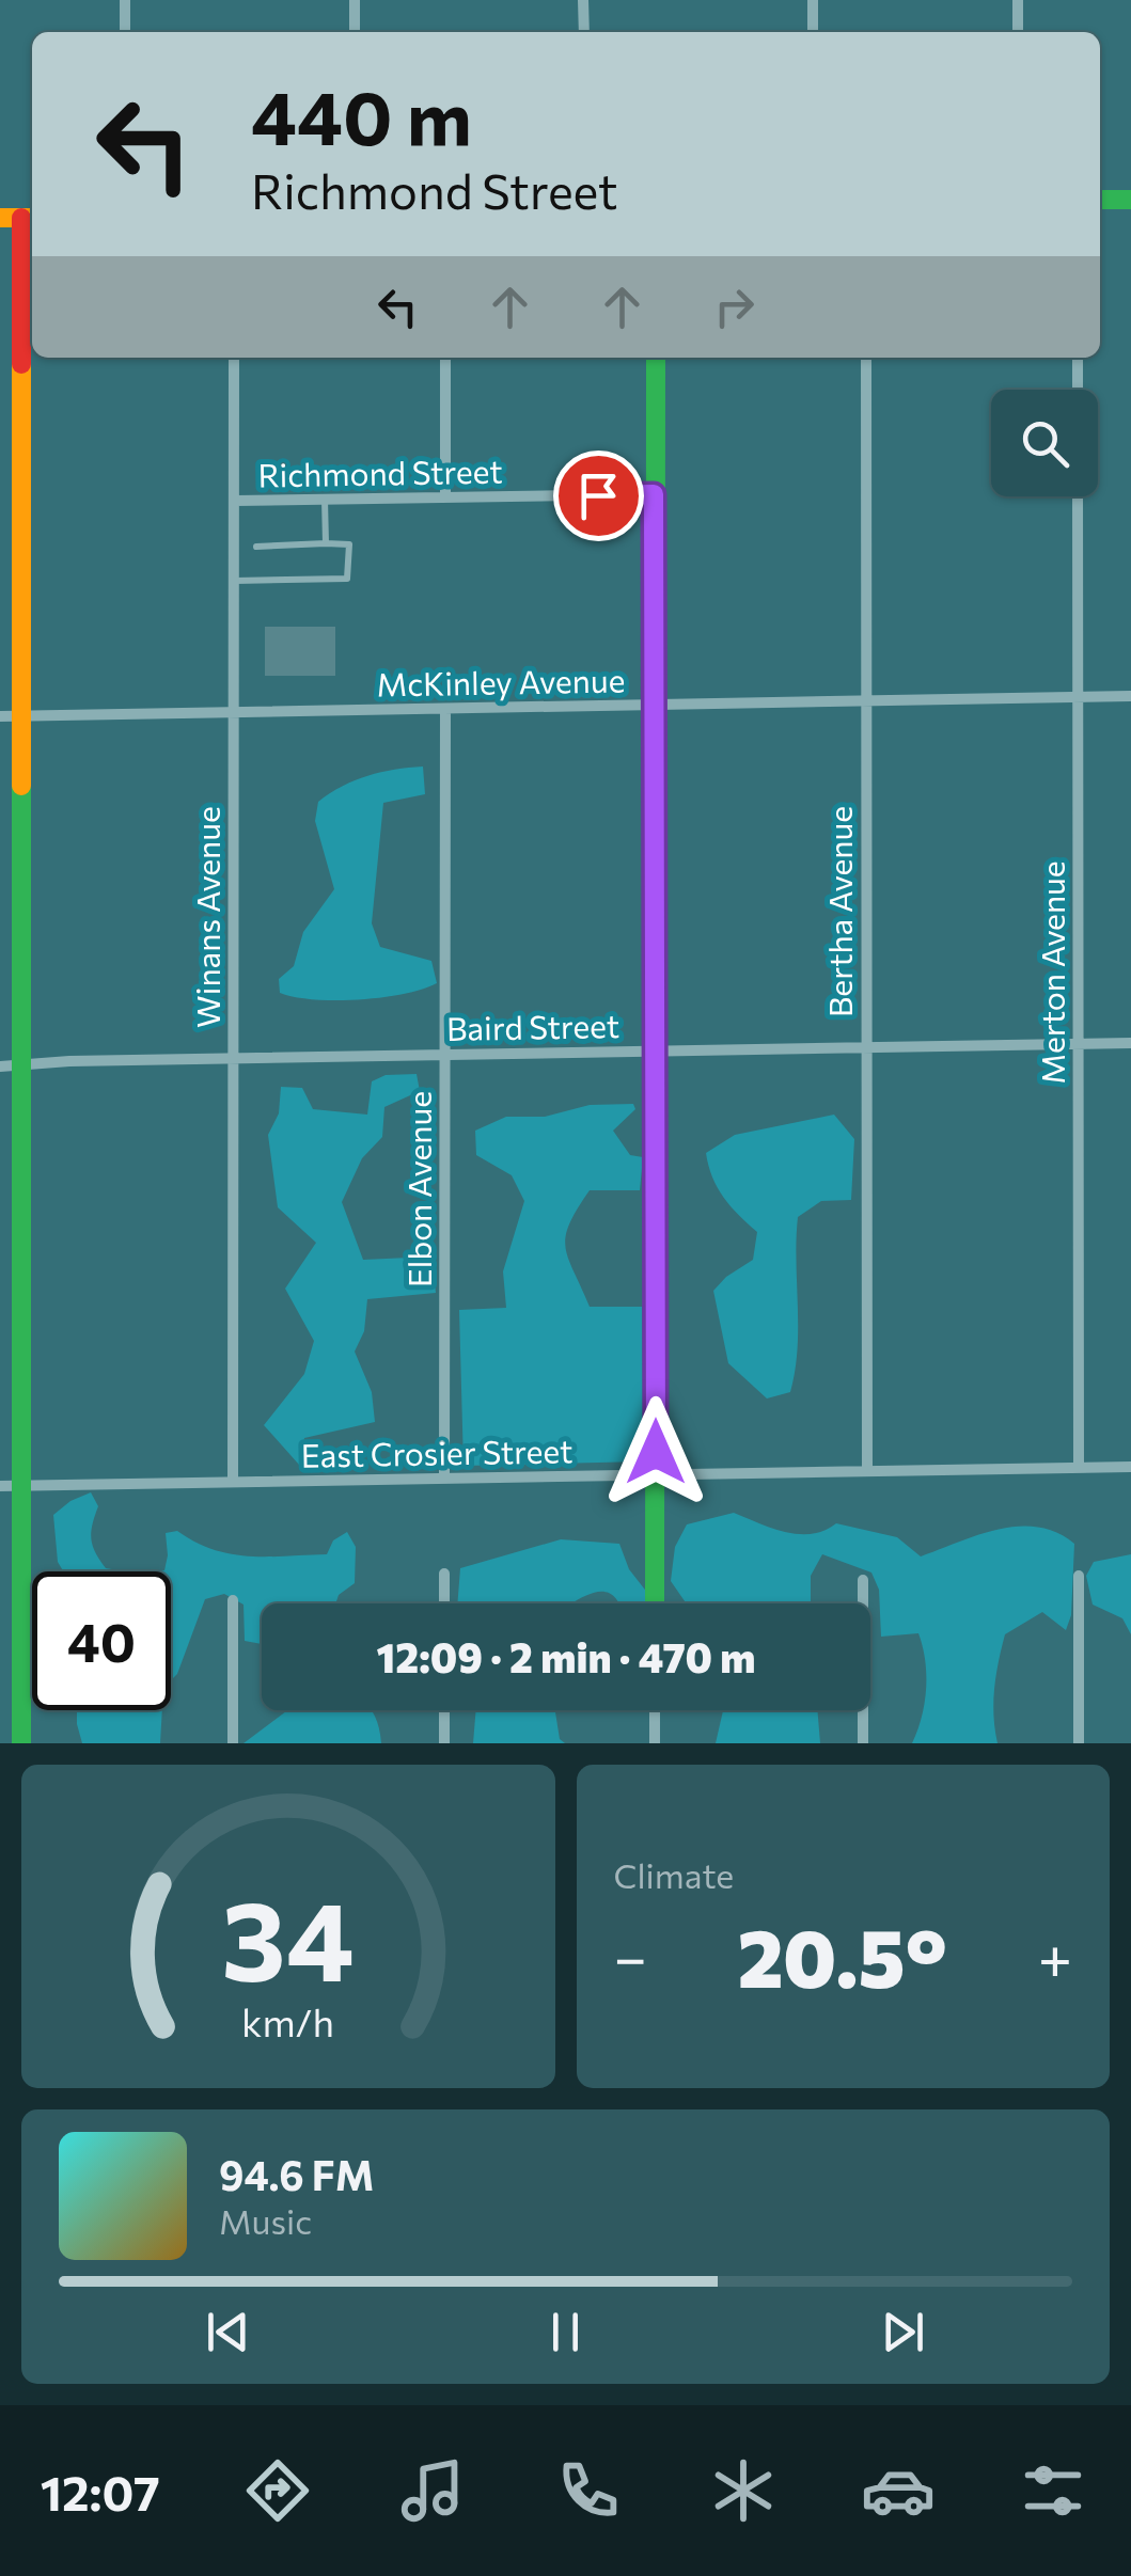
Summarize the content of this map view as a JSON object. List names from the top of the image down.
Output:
{
  "streets": {
    "street": [
      "Richmond Street",
      "McKinley Avenue",
      "Bertha Avenue",
      "Winans Avenue",
      "Merton Avenue",
      "Baird Street",
      "Elbon Avenue",
      "East Crosier Street"
    ]
  },
  "crossings": [
    ["Richmond Street", "Winans Avenue"],
    ["McKinley Avenue", "Bertha Avenue"],
    ["McKinley Avenue", "Winans Avenue"],
    ["McKinley Avenue", "Merton Avenue"],
    ["McKinley Avenue", "Elbon Avenue"],
    ["Bertha Avenue", "Baird Street"],
    ["Bertha Avenue", "East Crosier Street"],
    ["Winans Avenue", "Baird Street"],
    ["Winans Avenue", "East Crosier Street"],
    ["Merton Avenue", "Baird Street"],
    ["Merton Avenue", "East Crosier Street"],
    ["Baird Street", "Elbon Avenue"],
    ["Elbon Avenue", "East Crosier Street"]
  ],
  "page": {
    "turn": ["440 m", "Richmond Street"],
    "limit": "40",
    "trip": "12:09 · 2 min · 470 m",
    "tile": "Climate",
    "heat": ["−", "20.5°", "+"],
    "song": ["94.6 FM", "Music"],
    "tabs": "12:07",
    "gauge": ["34", "km/h"]
  }
}
